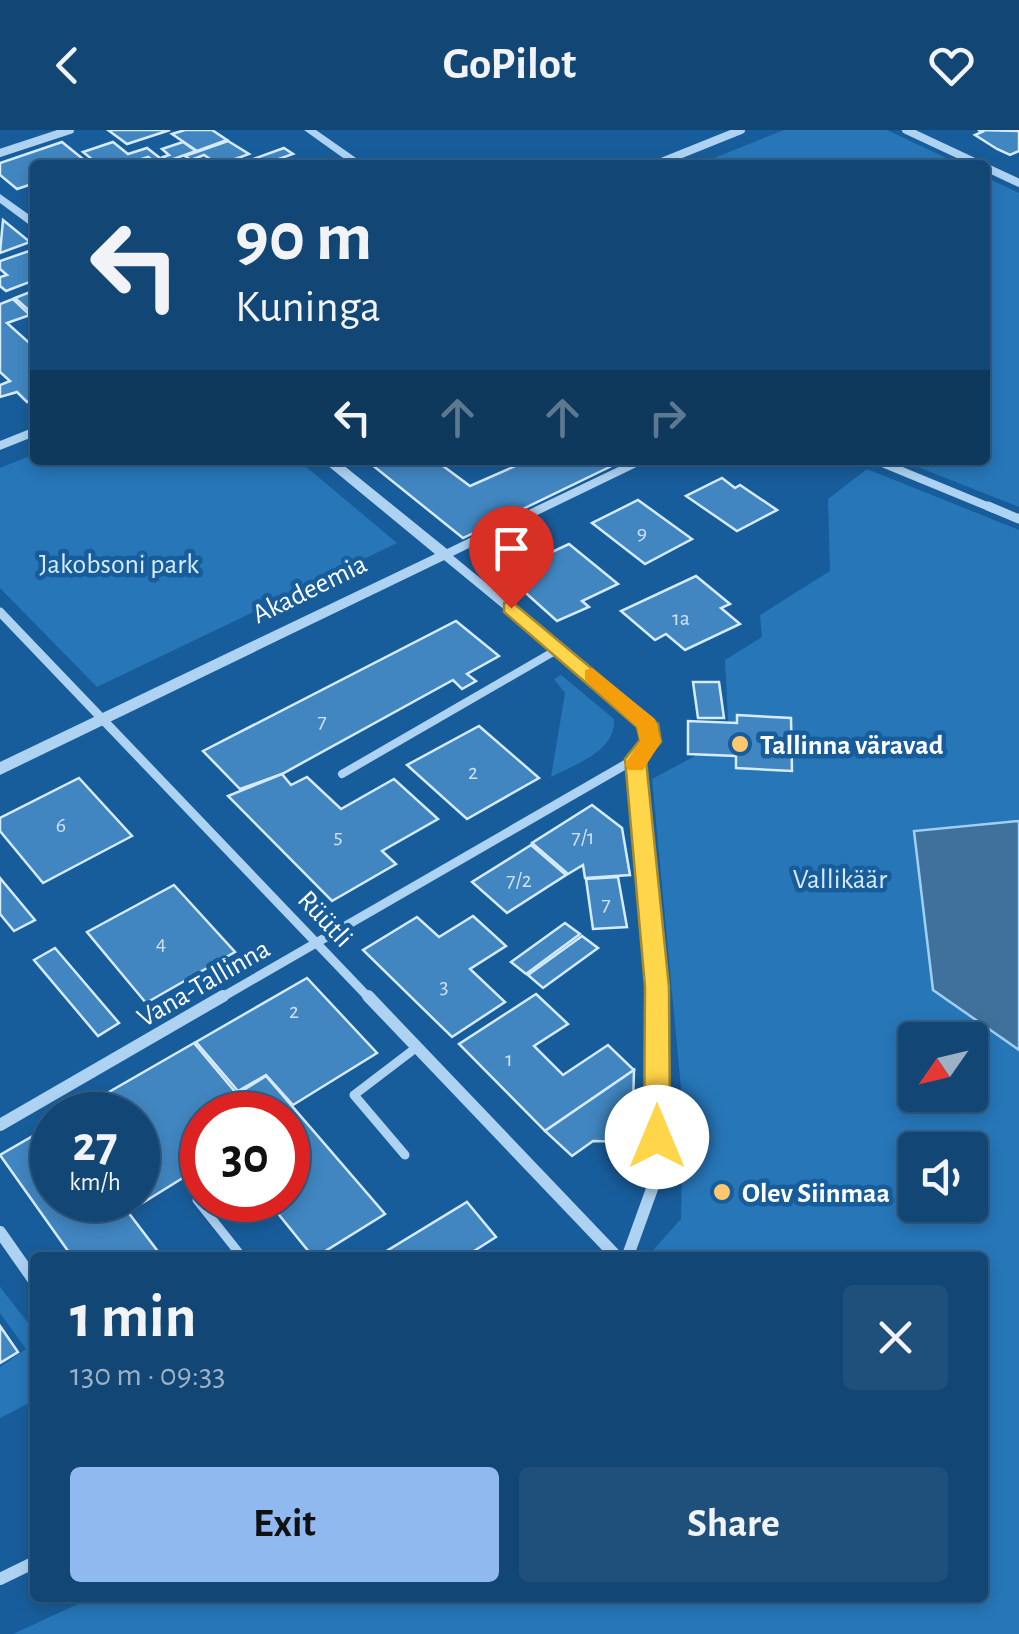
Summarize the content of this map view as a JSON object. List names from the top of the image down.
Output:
{
  "streets": {
    "street": ["Akadeemia", "Rüütli", "Vana-Tallinna"]
  },
  "crossings": [
    ["Akadeemia", "Rüütli"],
    ["Rüütli", "Vana-Tallinna"]
  ],
  "parks": ["Jakobsoni park", "Vallikäär"],
  "places": ["Tallinna väravad", "Olev Siinmaa"],
  "house_numbers": [
    "9",
    "1a",
    "7",
    "2",
    "6",
    "5",
    "7/1",
    "7/2",
    "7",
    "4",
    "3",
    "2",
    "1"
  ],
  "north": "bottom left",
  "page": {
    "header": "GoPilot",
    "turn": ["90 m", "Kuninga"],
    "speed": "27 km/h",
    "limit": "30",
    "heading": ["1 min", "130 m · 09:33"],
    "buttons": ["Exit", "Share"]
  }
}
